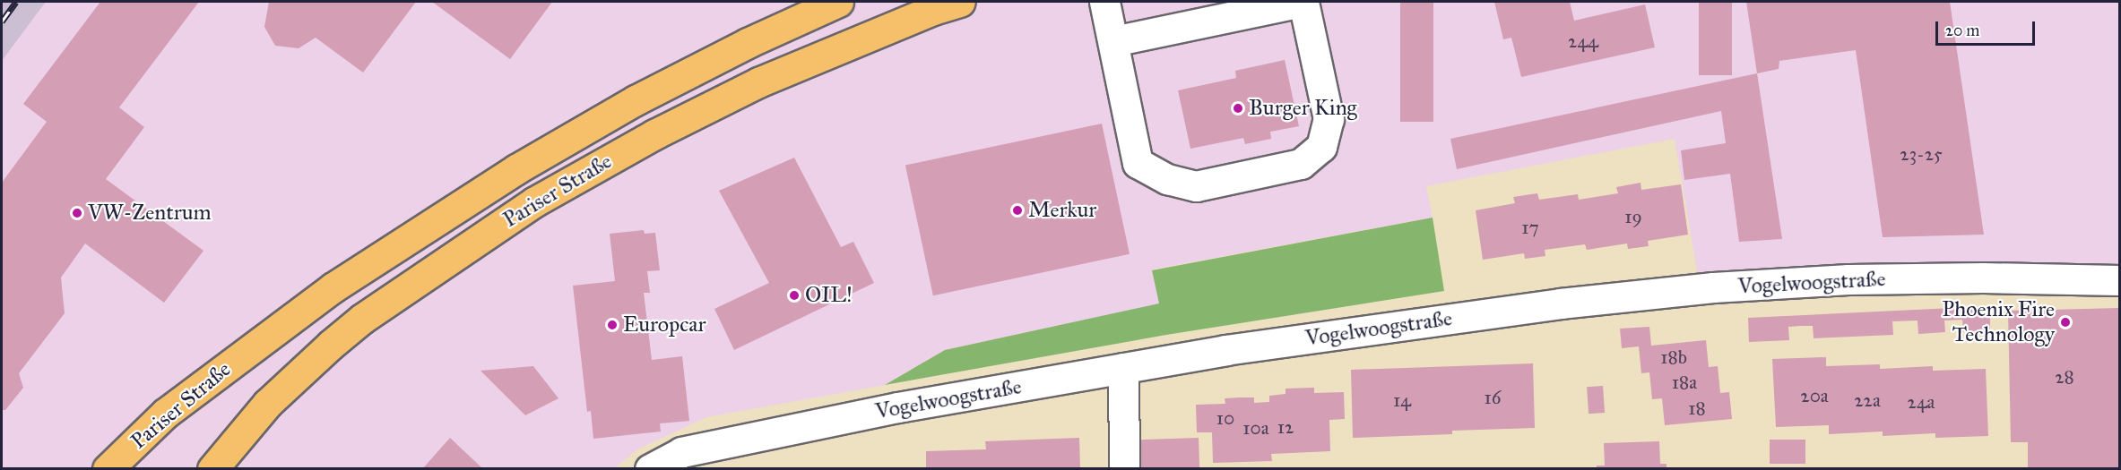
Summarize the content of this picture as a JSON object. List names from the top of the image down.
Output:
{
  "streets": {
    "main road": ["Pariser Straße"],
    "street": ["Vogelwoogstraße"]
  },
  "places": [
    "Burger King",
    "Merkur",
    "VW-Zentrum",
    "OIL!",
    "Phoenix Fire Technology",
    "Europcar"
  ],
  "house_numbers": [
    "244",
    "23-25",
    "19",
    "17",
    "18b",
    "28",
    "18a",
    "20a",
    "16",
    "14",
    "22a",
    "24a",
    "18",
    "10",
    "12",
    "10a"
  ],
  "scale_bar": "20 m"
}
